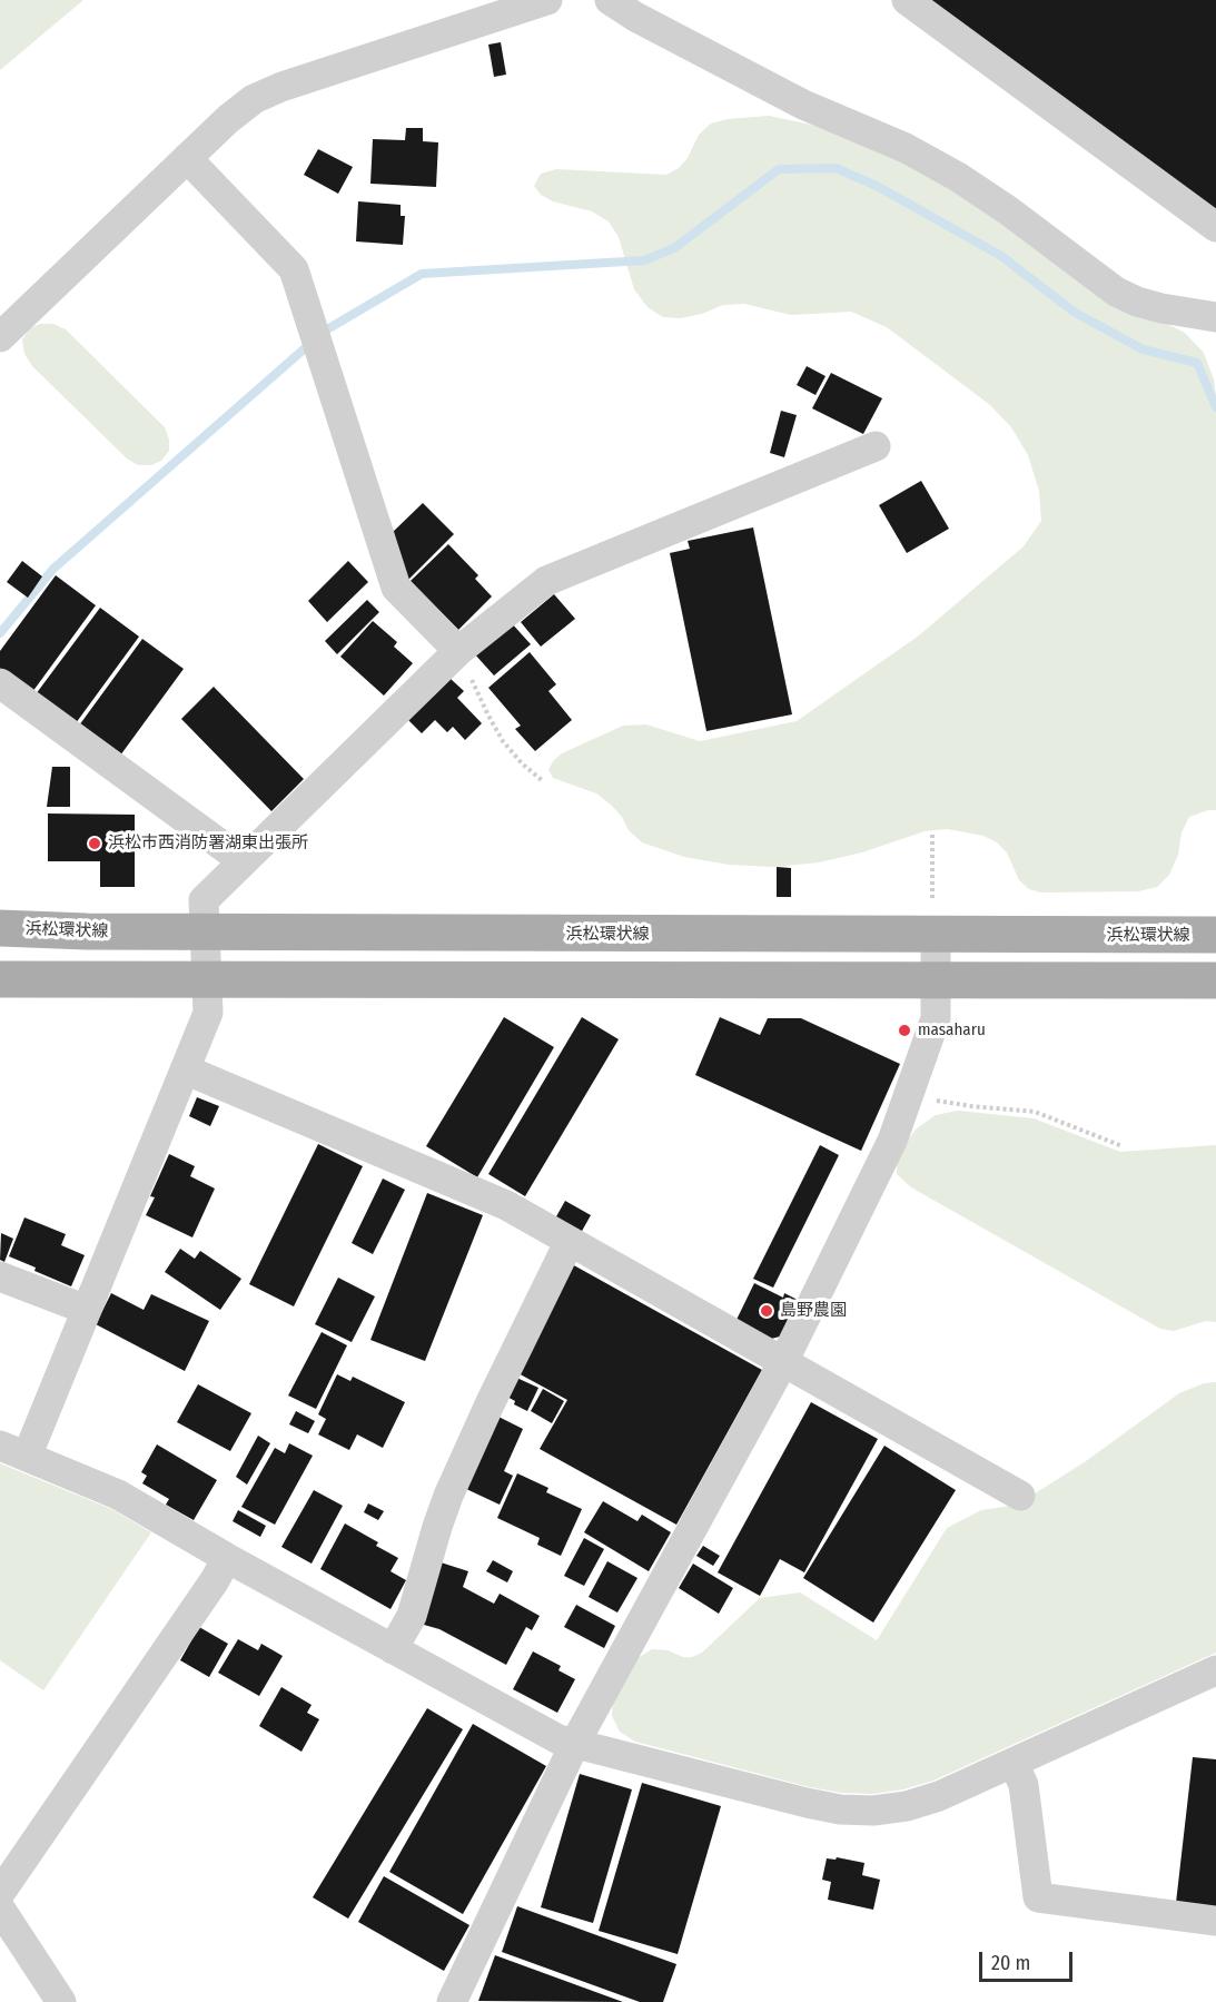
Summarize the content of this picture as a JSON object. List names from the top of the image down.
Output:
{
  "streets": {
    "main road": ["浜松環状線"]
  },
  "places": ["浜松市西消防署湖東出張所", "masaharu", "島野農園"],
  "scale_bar": "20 m"
}
